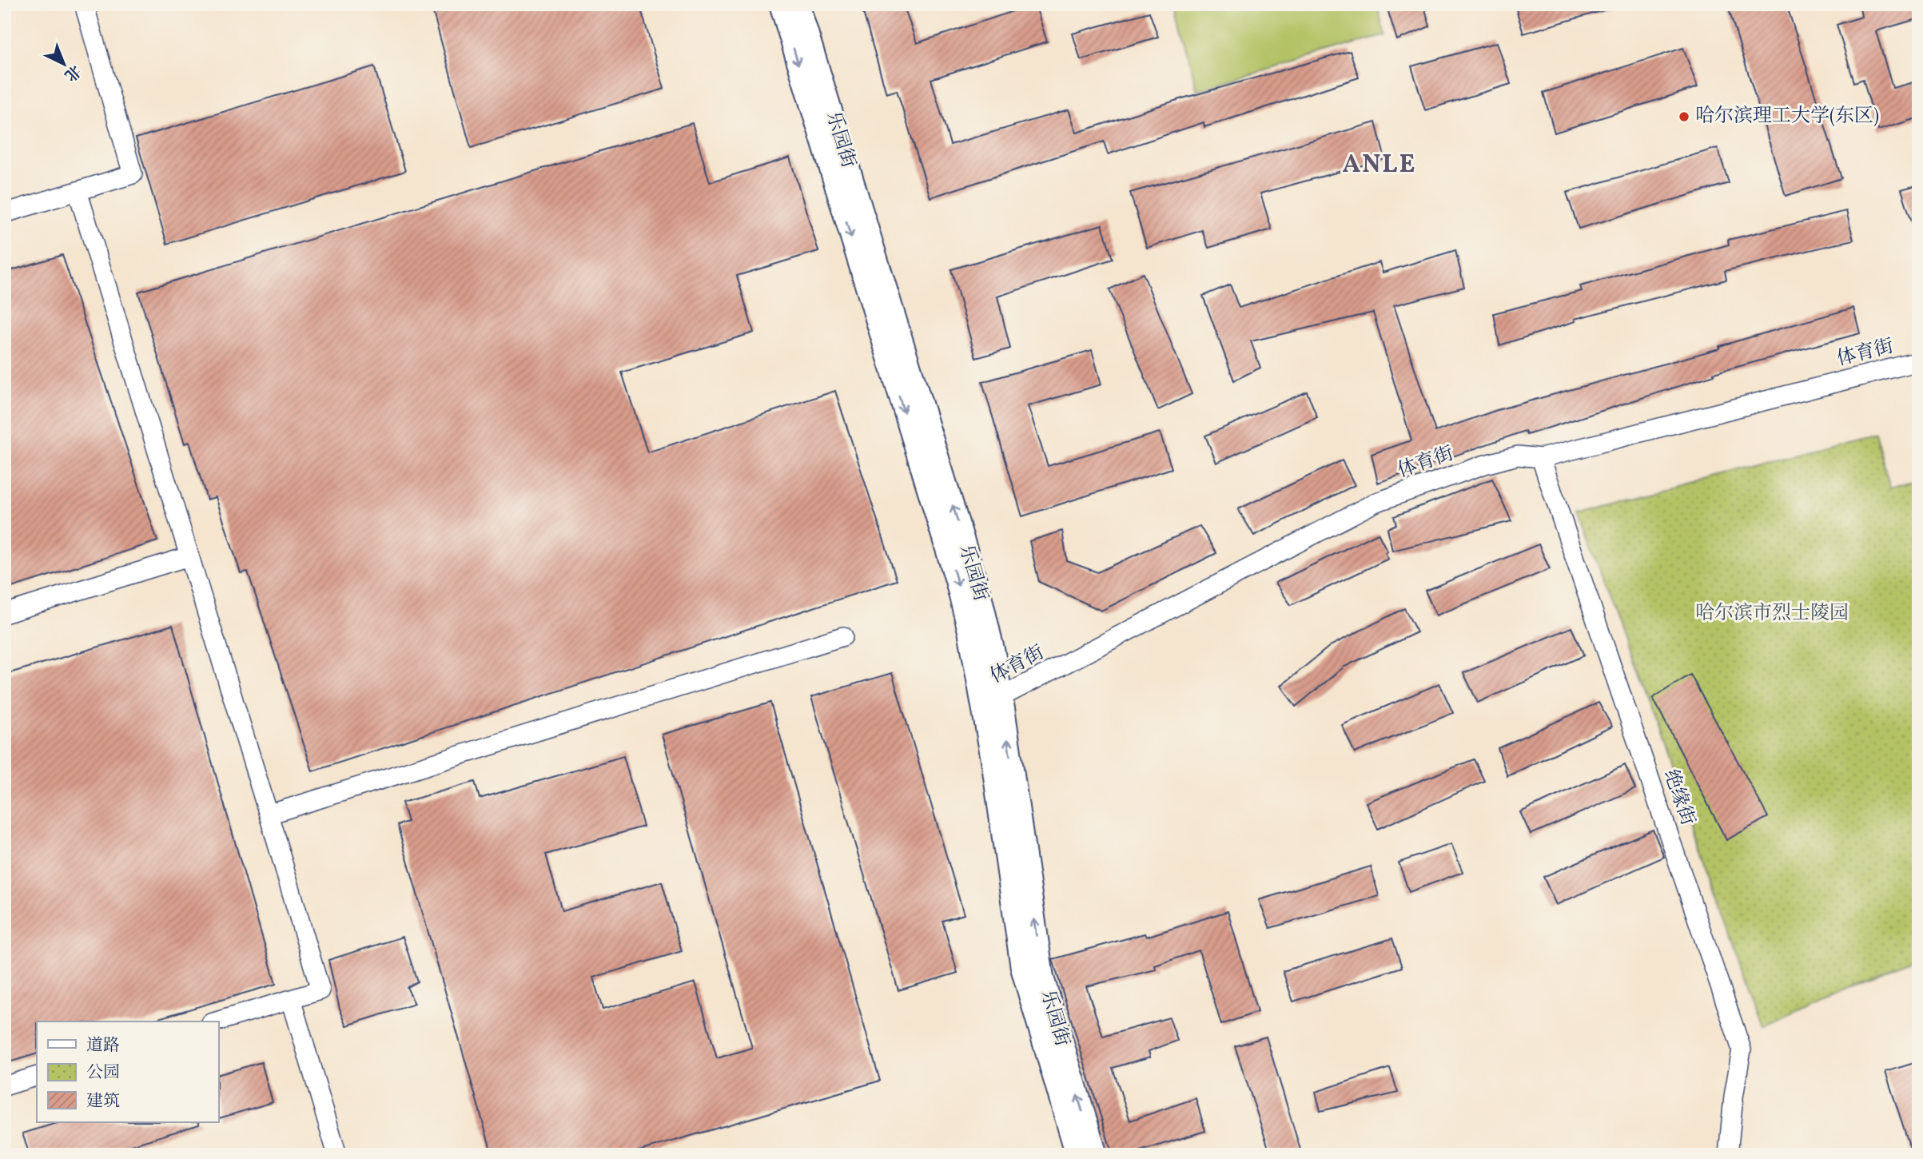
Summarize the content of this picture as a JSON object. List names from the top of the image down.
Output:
{
  "streets": {
    "main road": ["乐园街"],
    "street": ["体育街", "绝缘街"]
  },
  "crossings": [
    ["乐园街", "体育街"],
    ["体育街", "绝缘街"]
  ],
  "districts": ["ANLE"],
  "parks": ["哈尔滨市烈士陵园"],
  "places": ["哈尔滨理工大学(东区)"],
  "legend": ["道路", "公园", "建筑"],
  "north": "bottom right"
}
